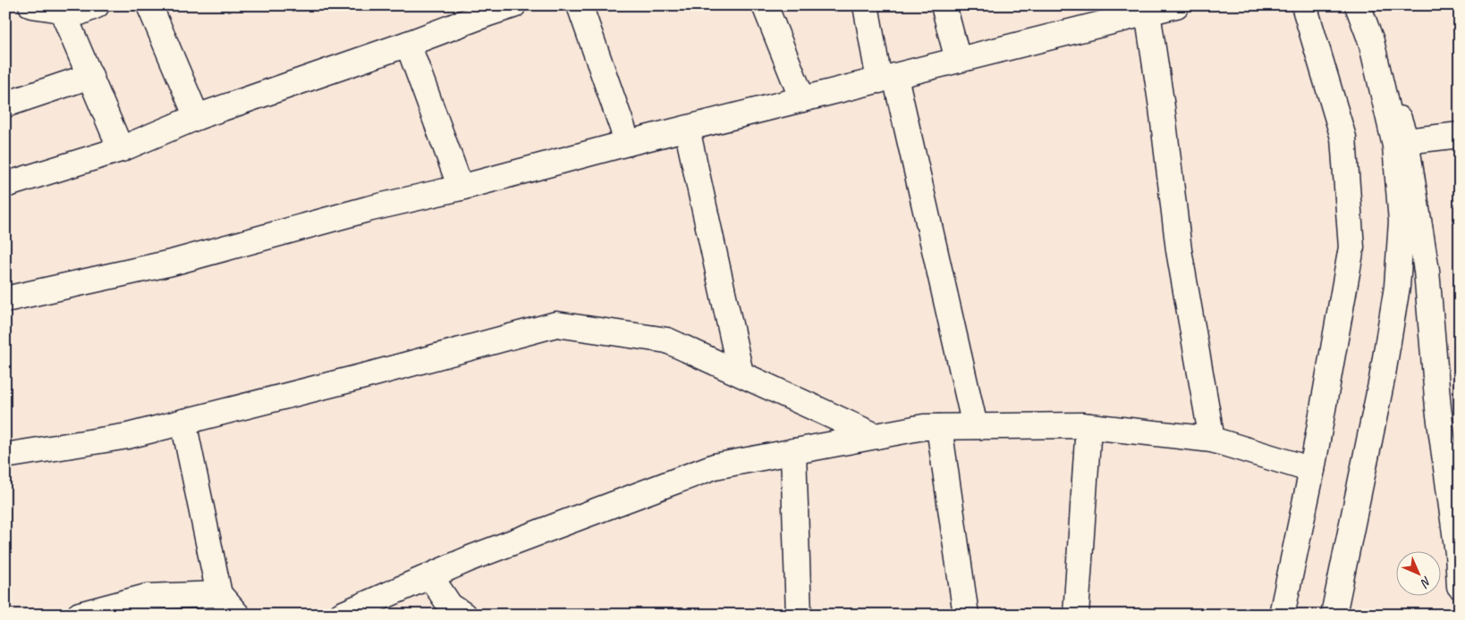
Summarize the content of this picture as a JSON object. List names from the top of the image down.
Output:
{
  "north": "bottom right"
}
